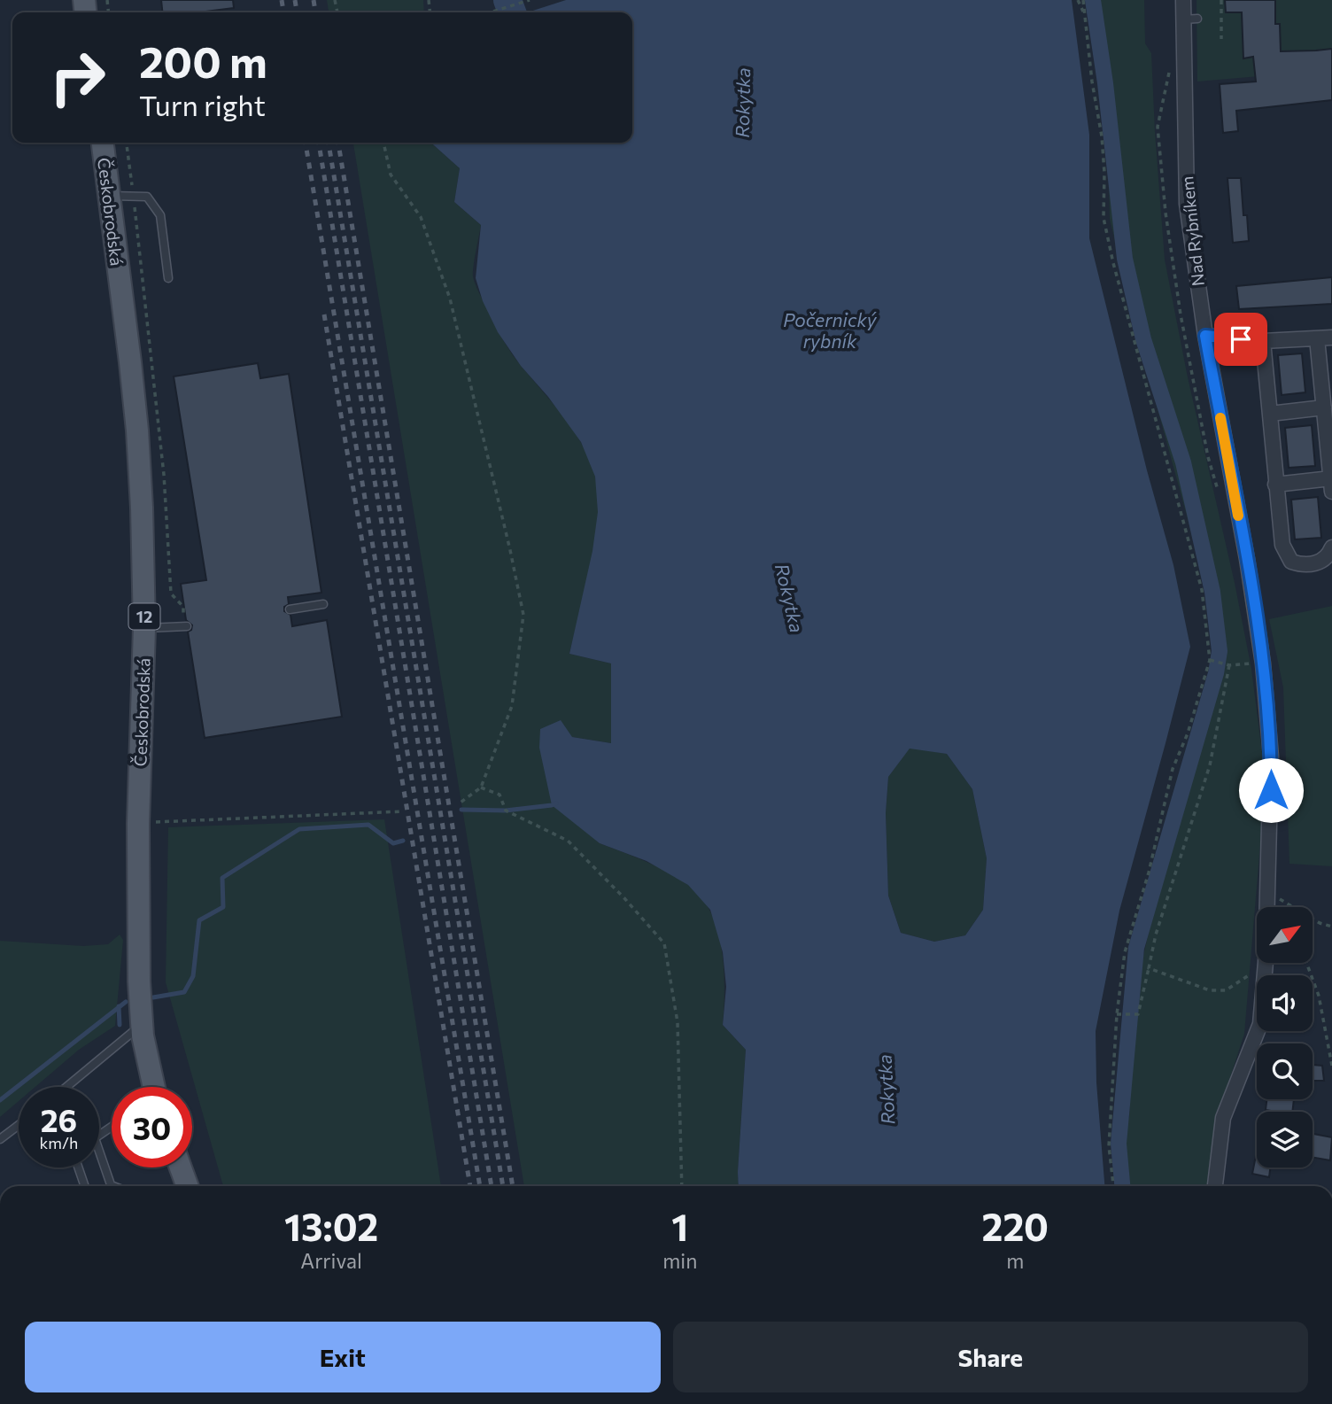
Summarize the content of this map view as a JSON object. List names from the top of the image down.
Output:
{
  "streets": {
    "main road": ["Českobrodská", "12"],
    "street": ["Nad Rybníkem"]
  },
  "water": ["Rokytka", "Počernický rybník"],
  "north": "top right",
  "page": {
    "turn": ["200 m", "Turn right"],
    "speed": "26 km/h",
    "limit": "30",
    "eta": [
      "13:02",
      "Arrival",
      "1",
      "min",
      "220",
      "m"
    ],
    "buttons": ["Exit", "Share"]
  }
}
